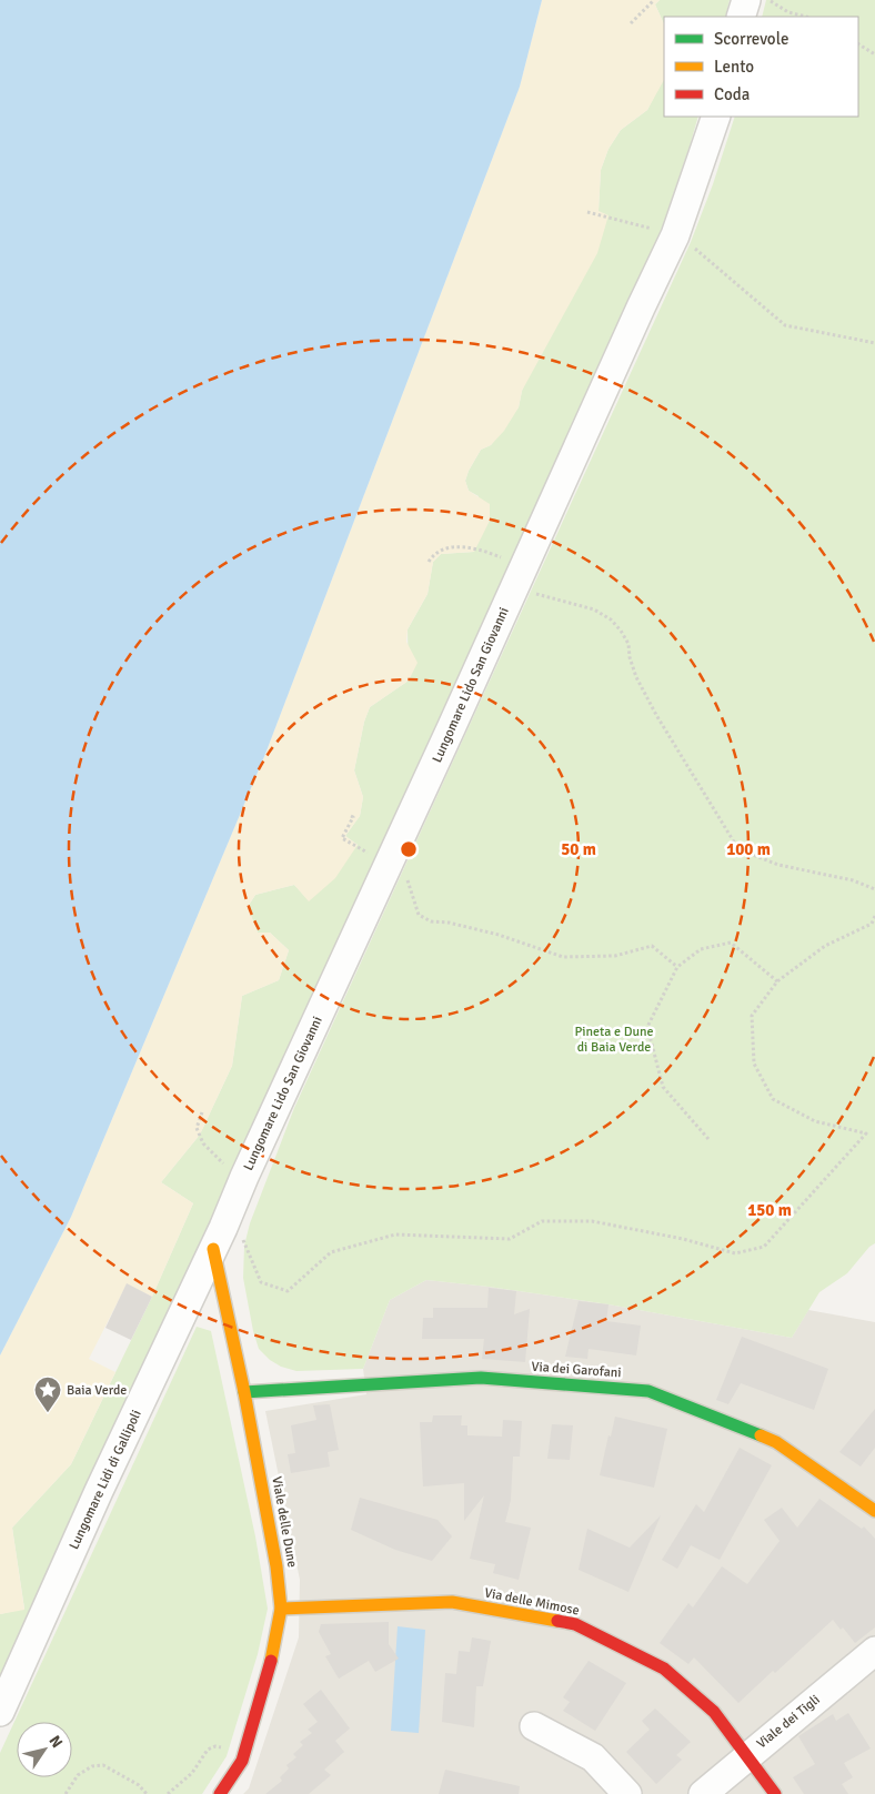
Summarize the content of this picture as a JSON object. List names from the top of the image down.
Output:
{
  "streets": {
    "street": [
      "Lungomare Lido San Giovanni",
      "Via dei Garofani",
      "Lungomare Lidi di Gallipoli",
      "Viale delle Dune",
      "Via delle Mimose",
      "Viale dei Tigli"
    ]
  },
  "crossings": [
    ["Lungomare Lido San Giovanni", "Lungomare Lidi di Gallipoli"],
    ["Lungomare Lido San Giovanni", "Viale delle Dune"],
    ["Via dei Garofani", "Viale delle Dune"],
    ["Lungomare Lidi di Gallipoli", "Viale delle Dune"],
    ["Viale delle Dune", "Via delle Mimose"],
    ["Via delle Mimose", "Viale dei Tigli"]
  ],
  "parks": ["Pineta e Dune di Baia Verde"],
  "places": {
    "place": ["Baia Verde"]
  },
  "legend": ["Scorrevole", "Lento", "Coda"],
  "north": "top right",
  "rings": ["50 m", "100 m", "150 m"]
}
